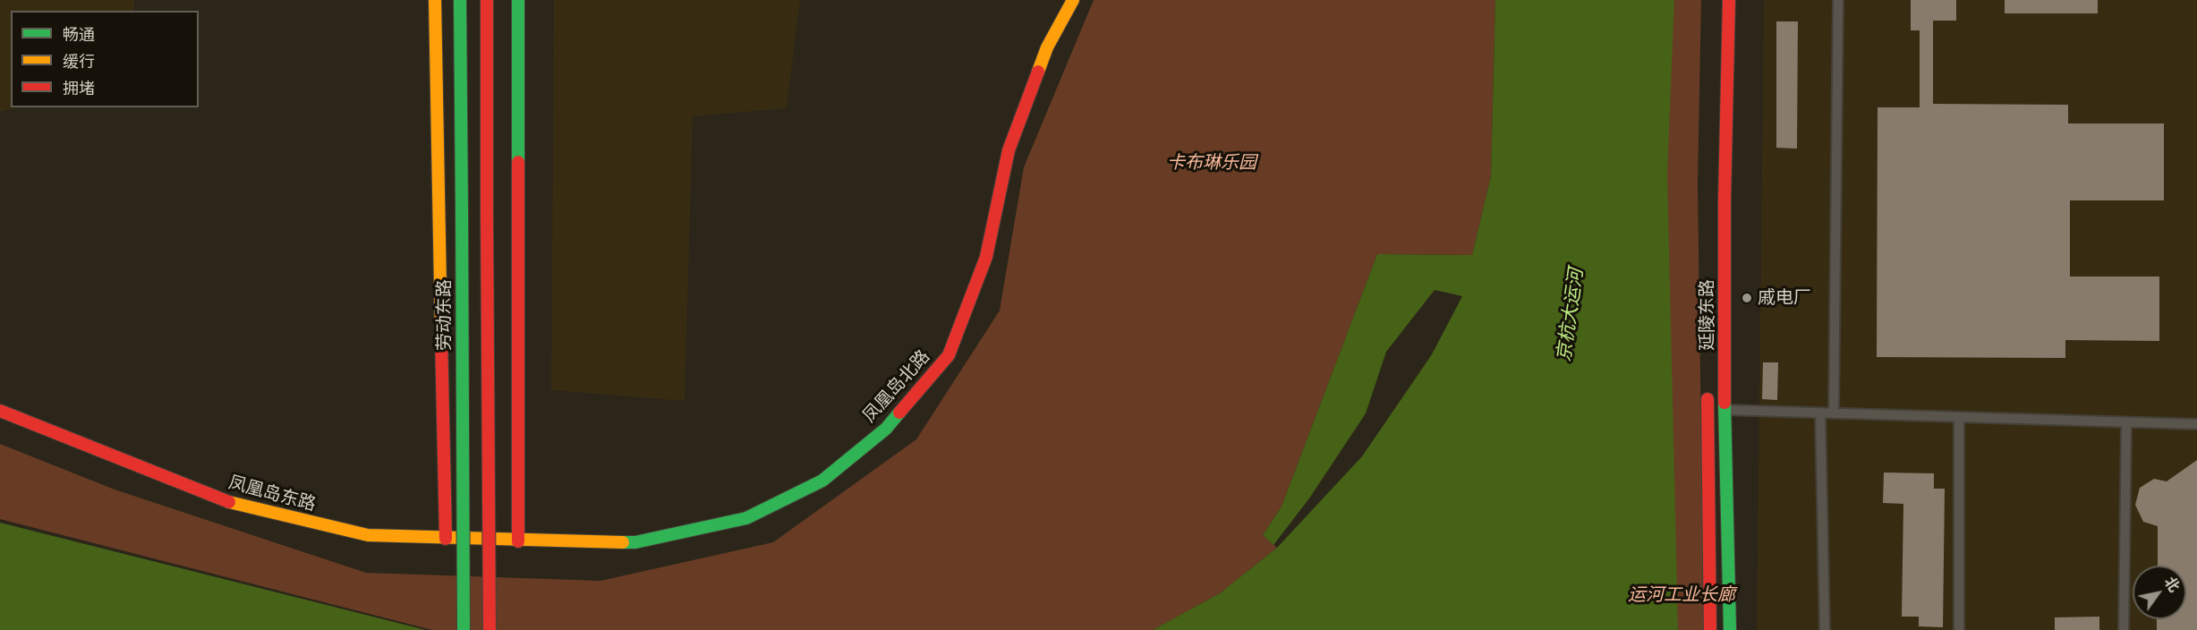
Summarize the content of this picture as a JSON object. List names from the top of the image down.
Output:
{
  "streets": {
    "main road": [
      "劳动东路",
      "延陵东路",
      "凤凰岛北路",
      "凤凰岛东路"
    ]
  },
  "crossings": [
    ["凤凰岛北路", "凤凰岛东路"]
  ],
  "water": ["京杭大运河"],
  "parks": ["卡布琳乐园", "运河工业长廊"],
  "places": ["戚电厂"],
  "legend": ["畅通", "缓行", "拥堵"],
  "north": "top right"
}
